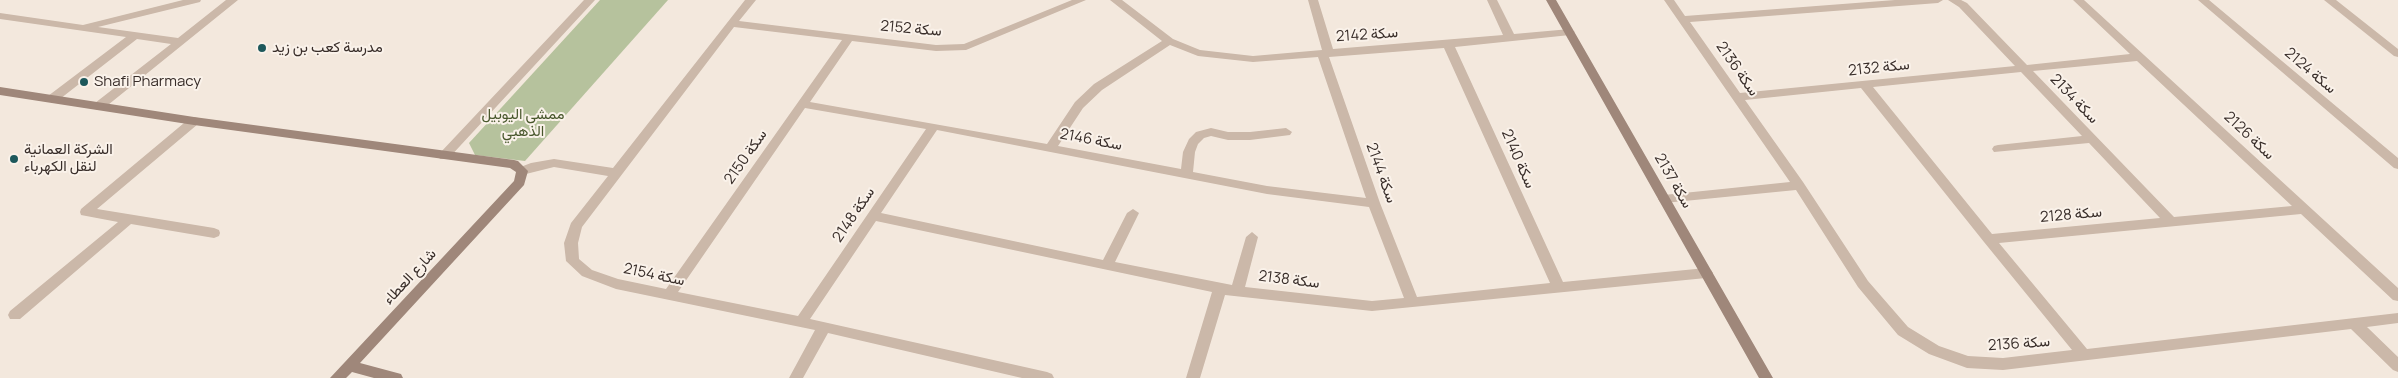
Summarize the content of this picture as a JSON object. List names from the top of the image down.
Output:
{
  "streets": {
    "street": [
      "سكة 2152",
      "سكة 2142",
      "سكة 2132",
      "سكة 2136",
      "سكة 2124",
      "سكة 2134",
      "سكة 2126",
      "سكة 2146",
      "سكة 2150",
      "سكة 2140",
      "سكة 2144",
      "سكة 2137",
      "سكة 2148",
      "سكة 2128",
      "سكة 2154",
      "شارع العطاء",
      "سكة 2138"
    ]
  },
  "crossings": [
    ["سكة 2152", "سكة 2150"],
    ["سكة 2152", "سكة 2154"],
    ["سكة 2142", "سكة 2140"],
    ["سكة 2142", "سكة 2144"],
    ["سكة 2142", "سكة 2137"],
    ["سكة 2132", "سكة 2136"],
    ["سكة 2132", "سكة 2134"],
    ["سكة 2132", "سكة 2126"],
    ["سكة 2134", "سكة 2128"],
    ["سكة 2126", "سكة 2128"],
    ["سكة 2146", "سكة 2150"],
    ["سكة 2146", "سكة 2144"],
    ["سكة 2146", "سكة 2148"],
    ["سكة 2150", "سكة 2154"],
    ["سكة 2140", "سكة 2138"],
    ["سكة 2144", "سكة 2138"],
    ["سكة 2137", "سكة 2138"],
    ["سكة 2148", "سكة 2154"],
    ["سكة 2148", "سكة 2138"]
  ],
  "parks": ["ممشى اليوبيل الذهبي"],
  "places": ["مدرسة كعب بن زيد", "Shafi Pharmacy", "الشرکة العمانیة لنقل الکهرباء"]
}
